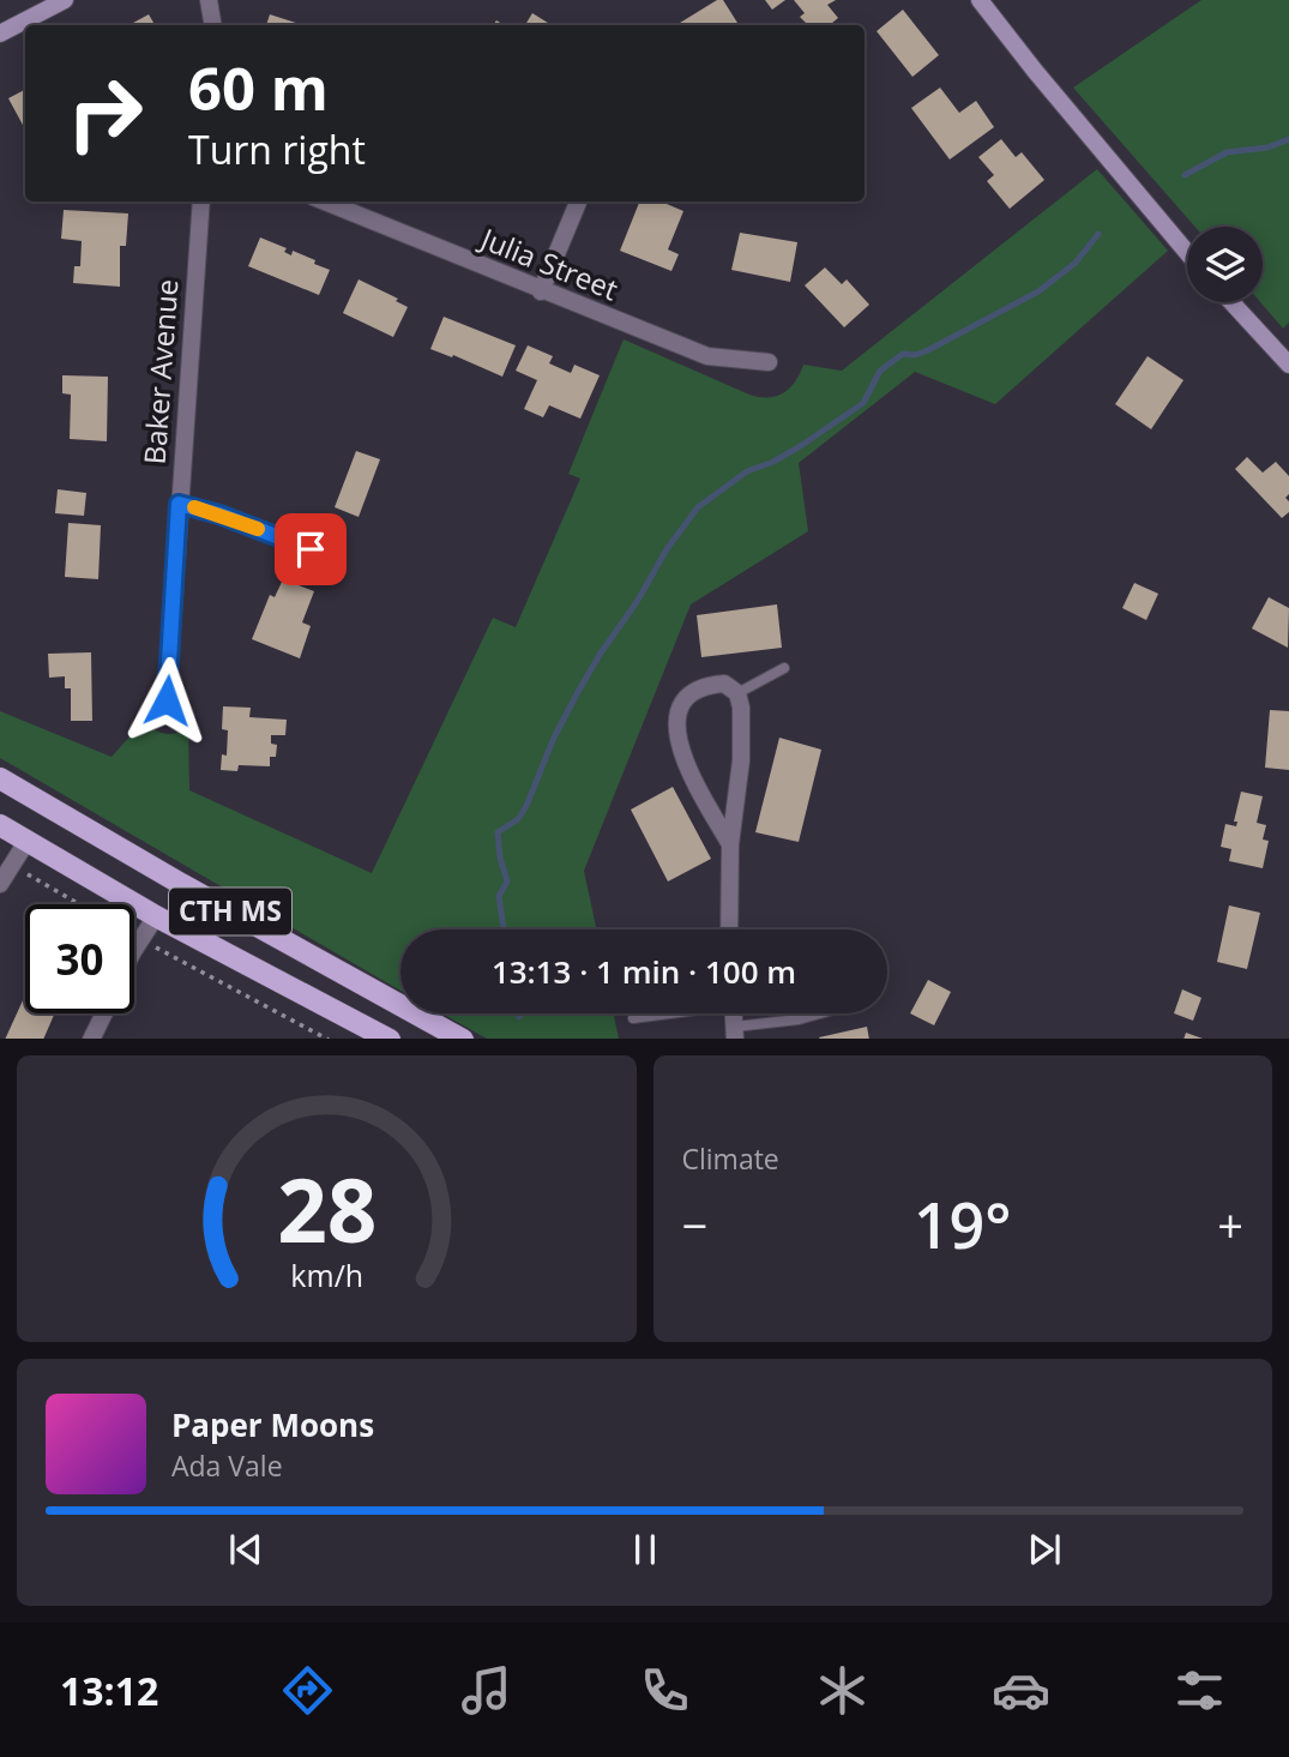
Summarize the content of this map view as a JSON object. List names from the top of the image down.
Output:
{
  "streets": {
    "main road": ["CTH MS"],
    "street": ["Julia Street", "Baker Avenue"]
  },
  "page": {
    "turn": ["60 m", "Turn right"],
    "limit": "30",
    "trip": "13:13 · 1 min · 100 m",
    "tile": "Climate",
    "heat": ["−", "19°", "+"],
    "song": ["Paper Moons", "Ada Vale"],
    "tabs": "13:12",
    "gauge": ["28", "km/h"]
  }
}
